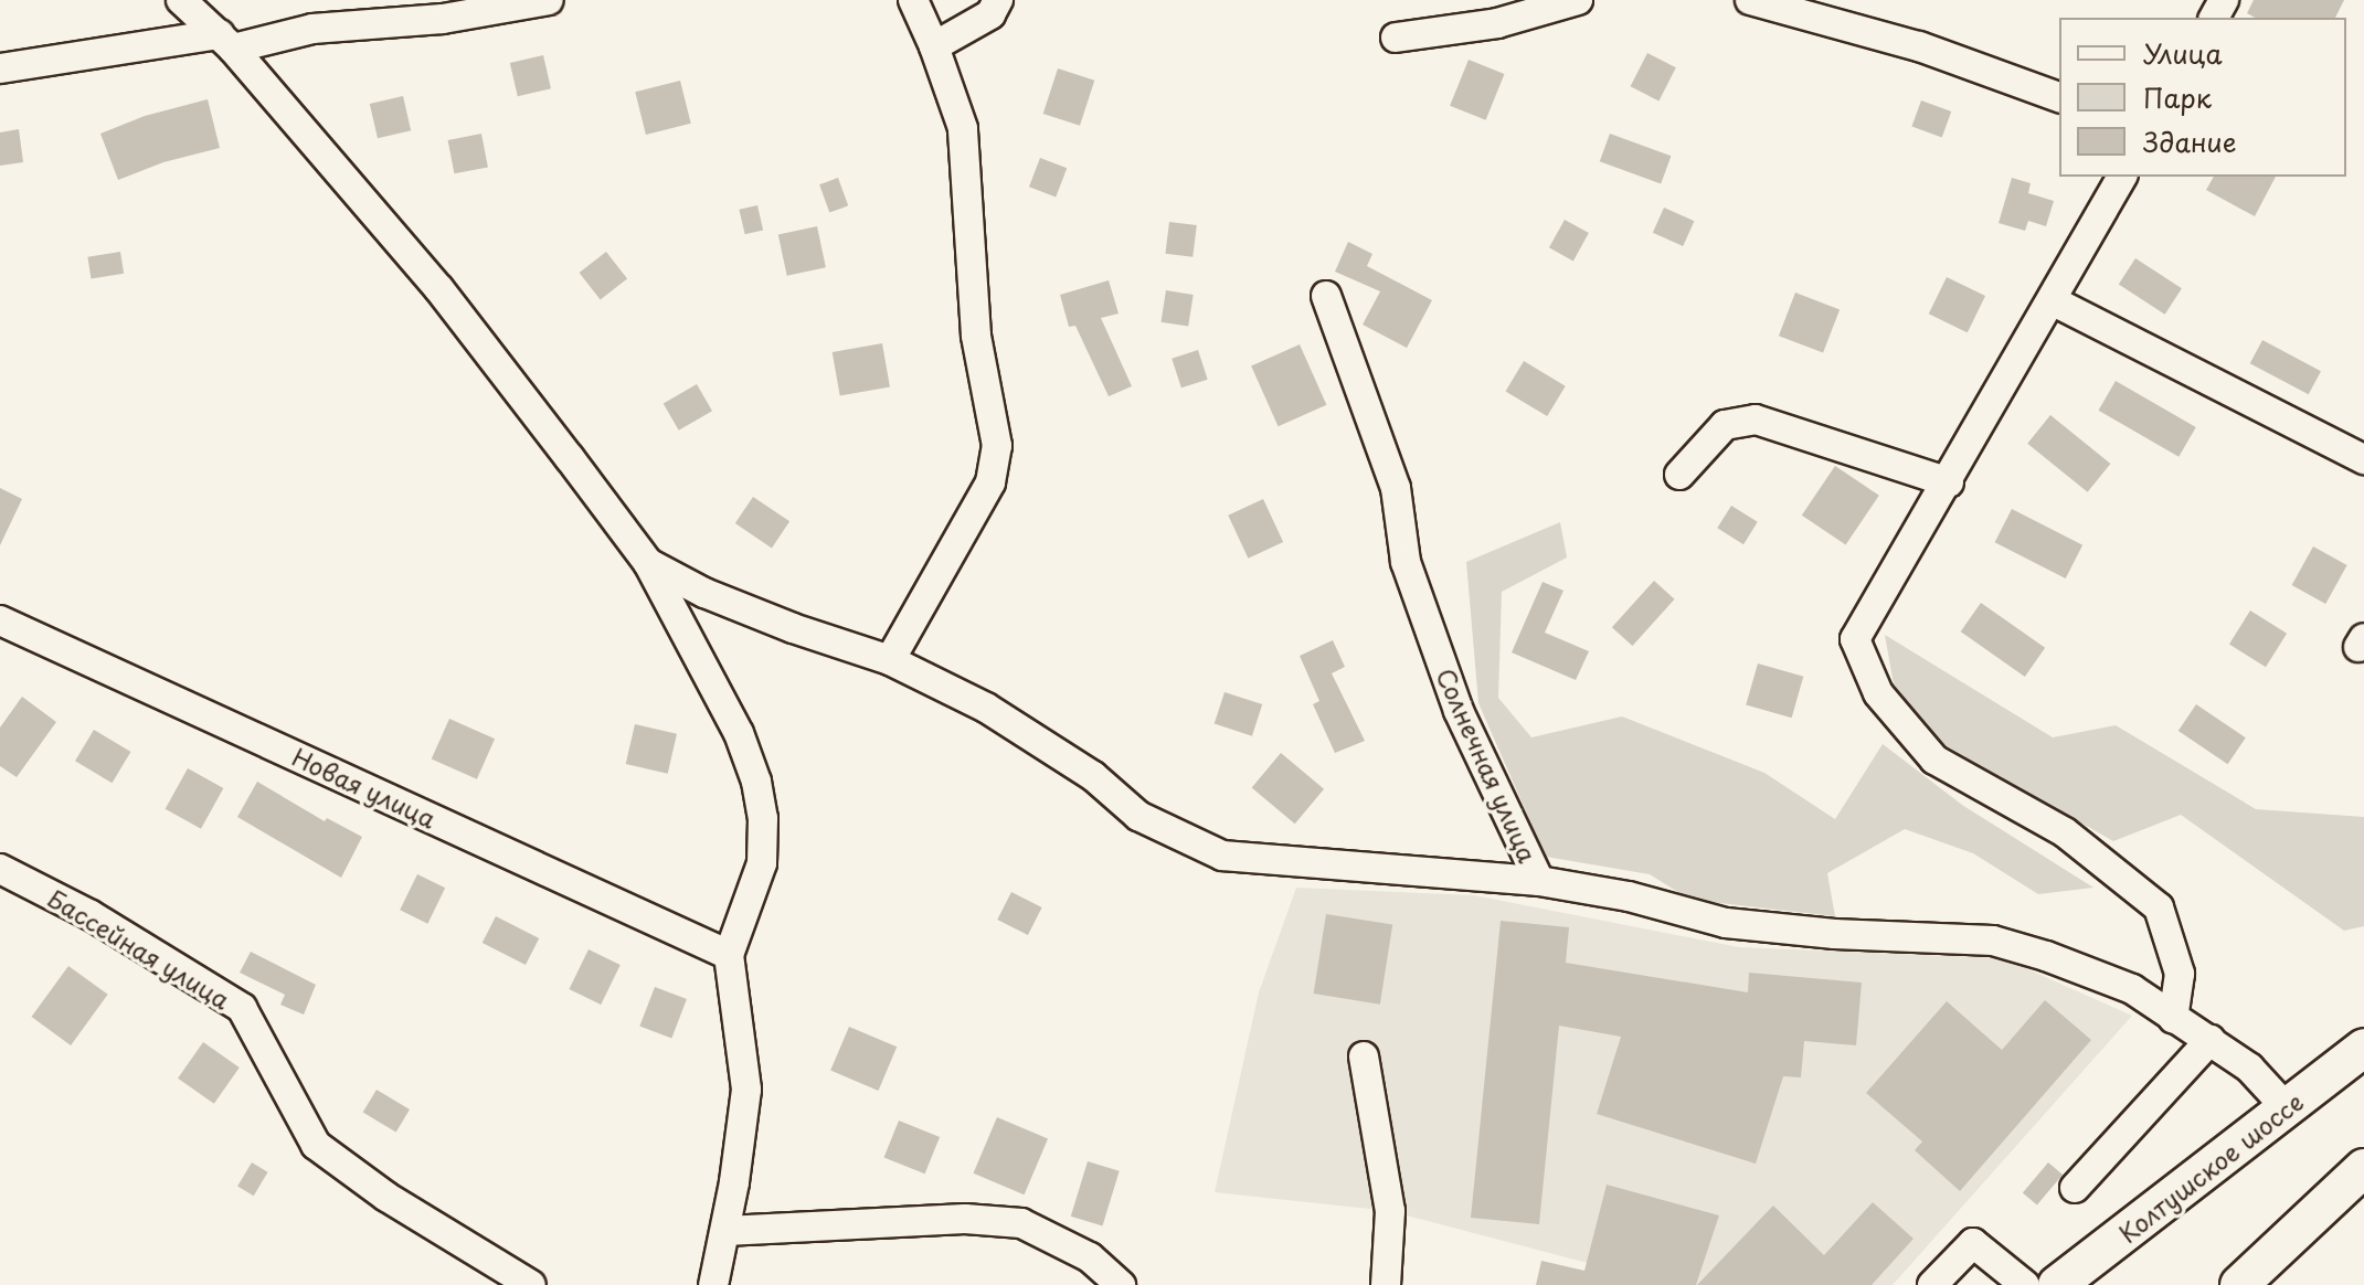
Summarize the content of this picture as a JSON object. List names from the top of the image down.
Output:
{
  "streets": {
    "main road": ["Колтушское шоссе"],
    "street": ["Солнечная улица", "Новая улица", "Бассейная улица"]
  },
  "legend": ["Улица", "Парк", "Здание"]
}
